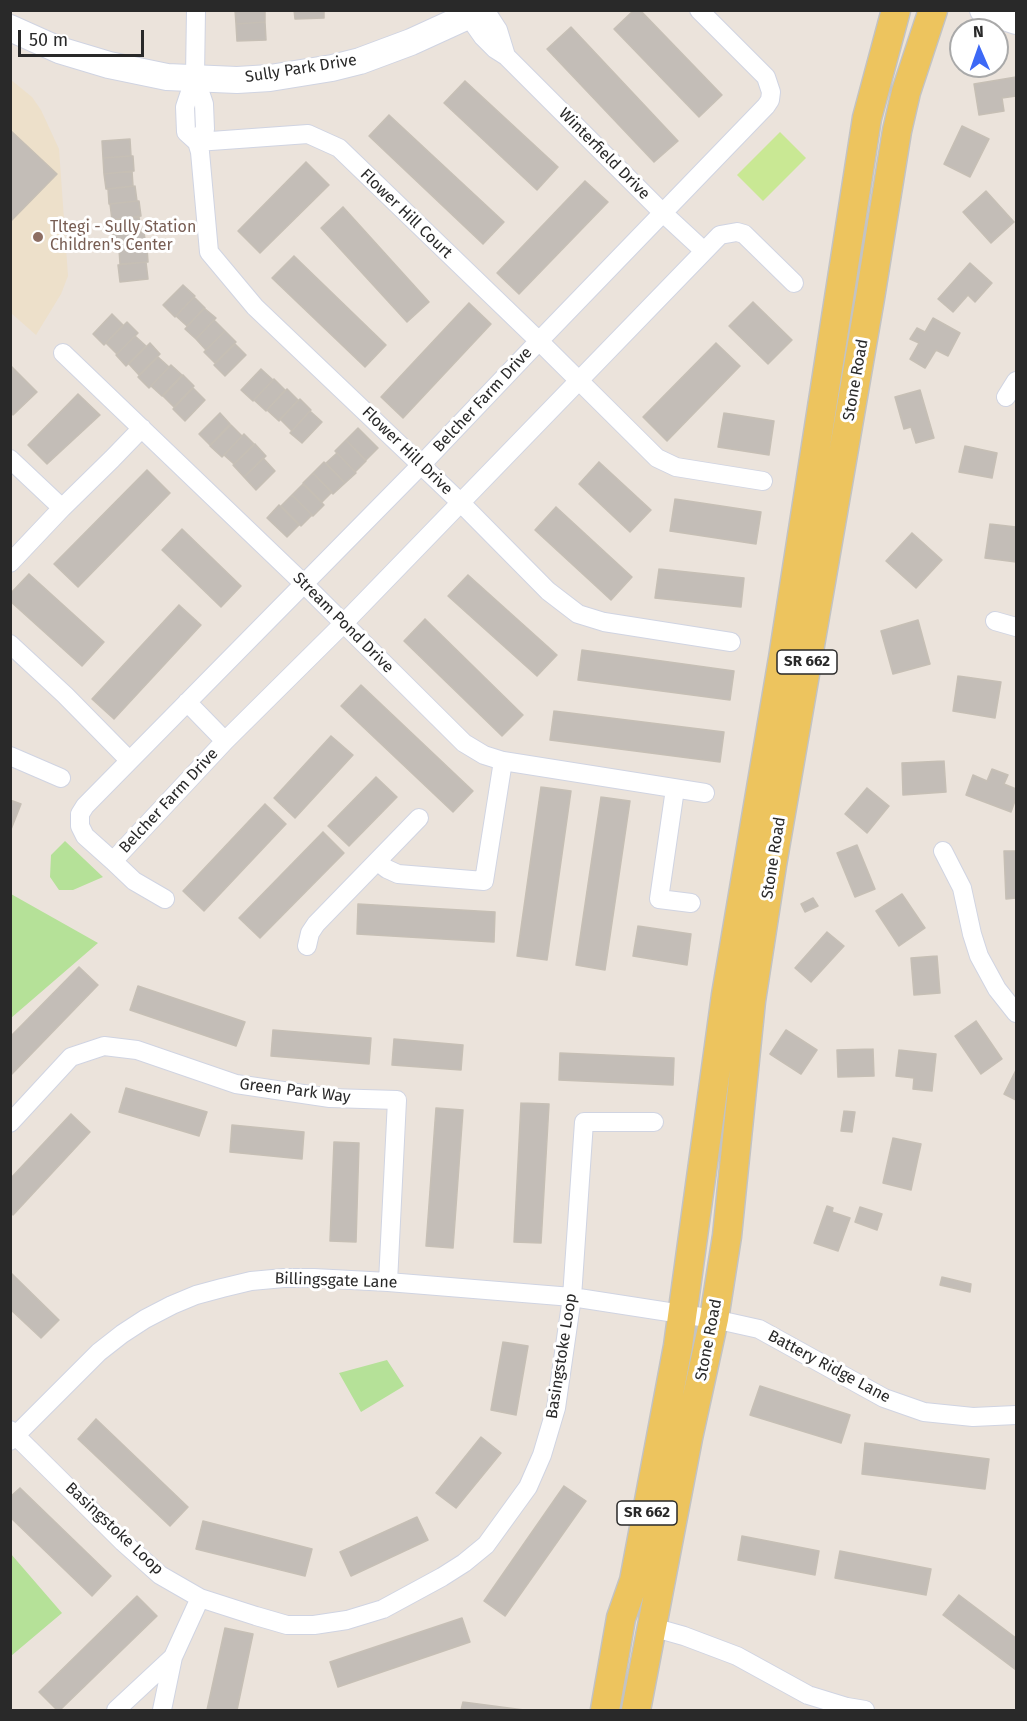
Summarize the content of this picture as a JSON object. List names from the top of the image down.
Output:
{
  "streets": {
    "main road": ["Stone Road", "SR 662"],
    "street": [
      "Sully Park Drive",
      "Winterfield Drive",
      "Flower Hill Court",
      "Belcher Farm Drive",
      "Flower Hill Drive",
      "Stream Pond Drive",
      "Green Park Way",
      "Billingsgate Lane",
      "Basingstoke Loop",
      "Battery Ridge Lane"
    ]
  },
  "crossings": [
    ["Sully Park Drive", "Winterfield Drive"],
    ["Sully Park Drive", "Flower Hill Drive"],
    ["Winterfield Drive", "Belcher Farm Drive"],
    ["Flower Hill Court", "Belcher Farm Drive"],
    ["Flower Hill Court", "Flower Hill Drive"],
    ["Stone Road", "Billingsgate Lane"],
    ["Stone Road", "Battery Ridge Lane"],
    ["Belcher Farm Drive", "Flower Hill Drive"],
    ["Belcher Farm Drive", "Stream Pond Drive"],
    ["Green Park Way", "Billingsgate Lane"],
    ["Billingsgate Lane", "Basingstoke Loop"],
    ["Billingsgate Lane", "Battery Ridge Lane"]
  ],
  "places": ["Tltegi - Sully Station Children's Center"],
  "scale_bar": "50 m",
  "north": "top"
}
